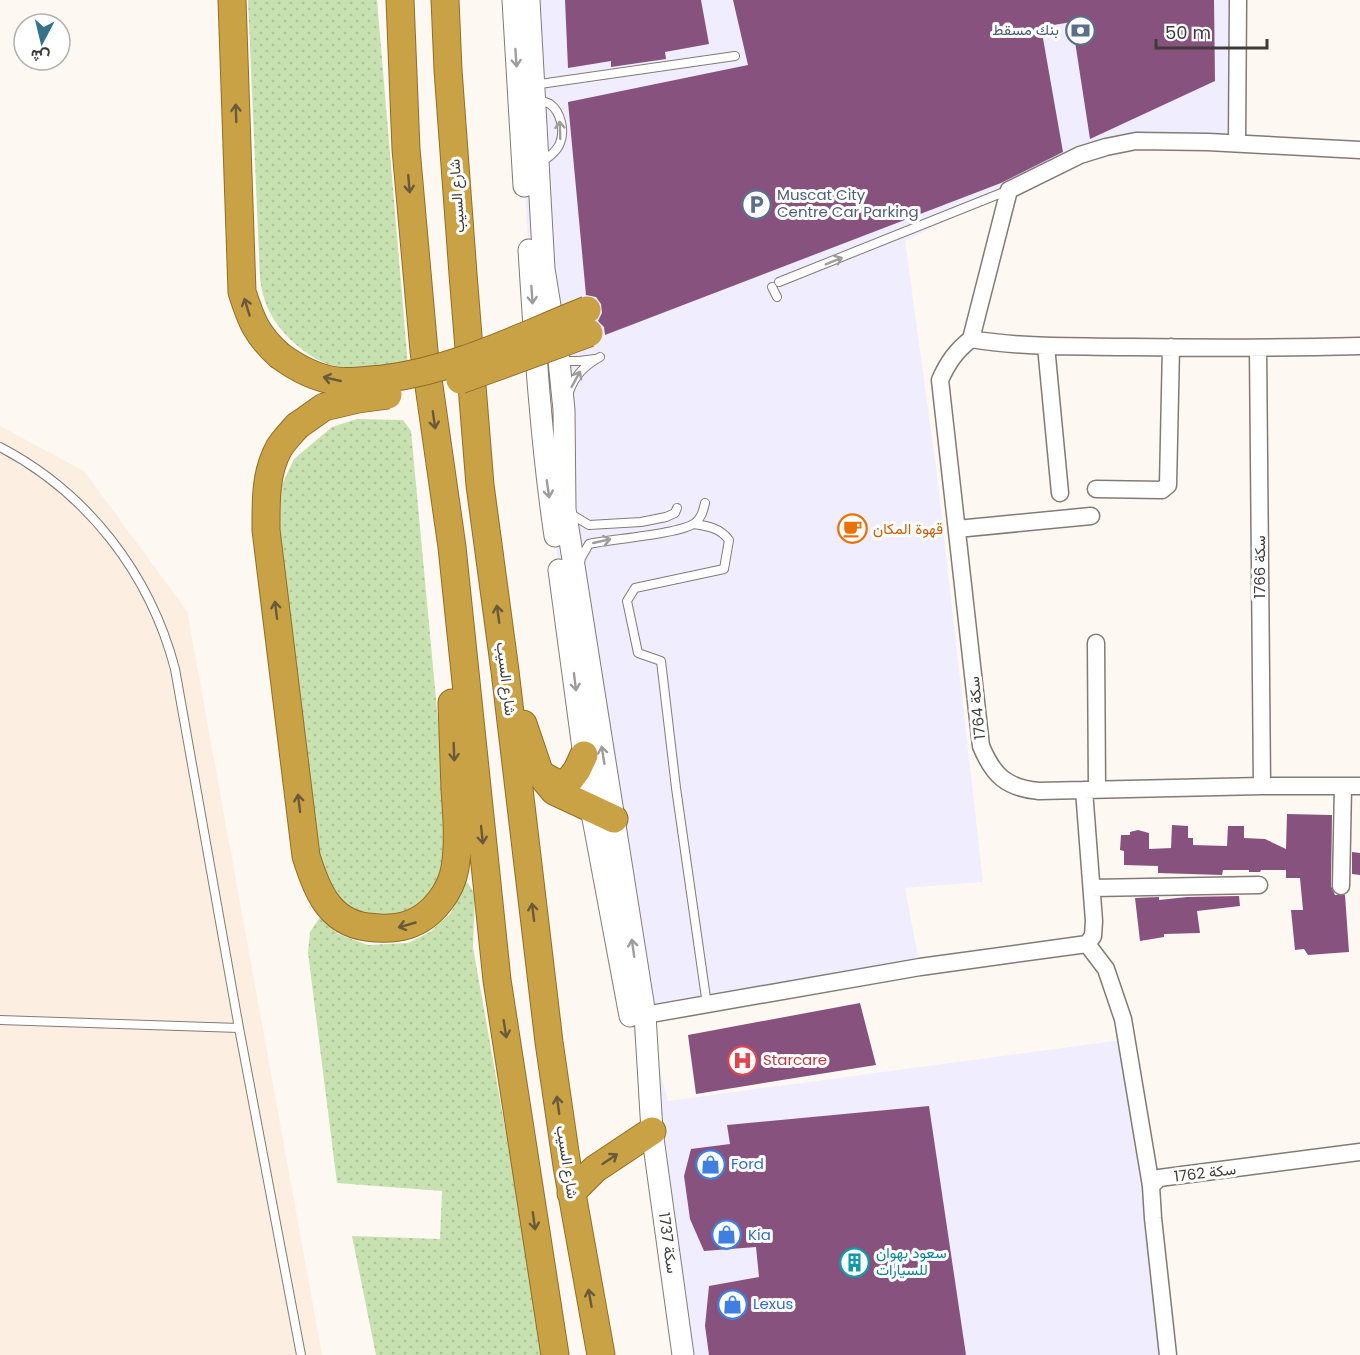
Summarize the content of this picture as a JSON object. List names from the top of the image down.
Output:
{
  "streets": {
    "highway": ["شارع السيب"],
    "street": [
      "سكة 1766",
      "سكة 1764",
      "سكة 1762",
      "سكة 1737"
    ]
  },
  "crossings": [
    ["سكة 1766", "سكة 1764"]
  ],
  "places": {
    "bank": ["بنك مسقط"],
    "parking": ["Muscat City Centre Car Parking"],
    "cafe": ["قهوة المكان"],
    "hospital": ["Starcare"],
    "shop": ["Ford", "Kia", "Lexus"],
    "building": ["سعود بهوان للسيارات"]
  },
  "scale_bar": "50 m",
  "north": "bottom"
}
